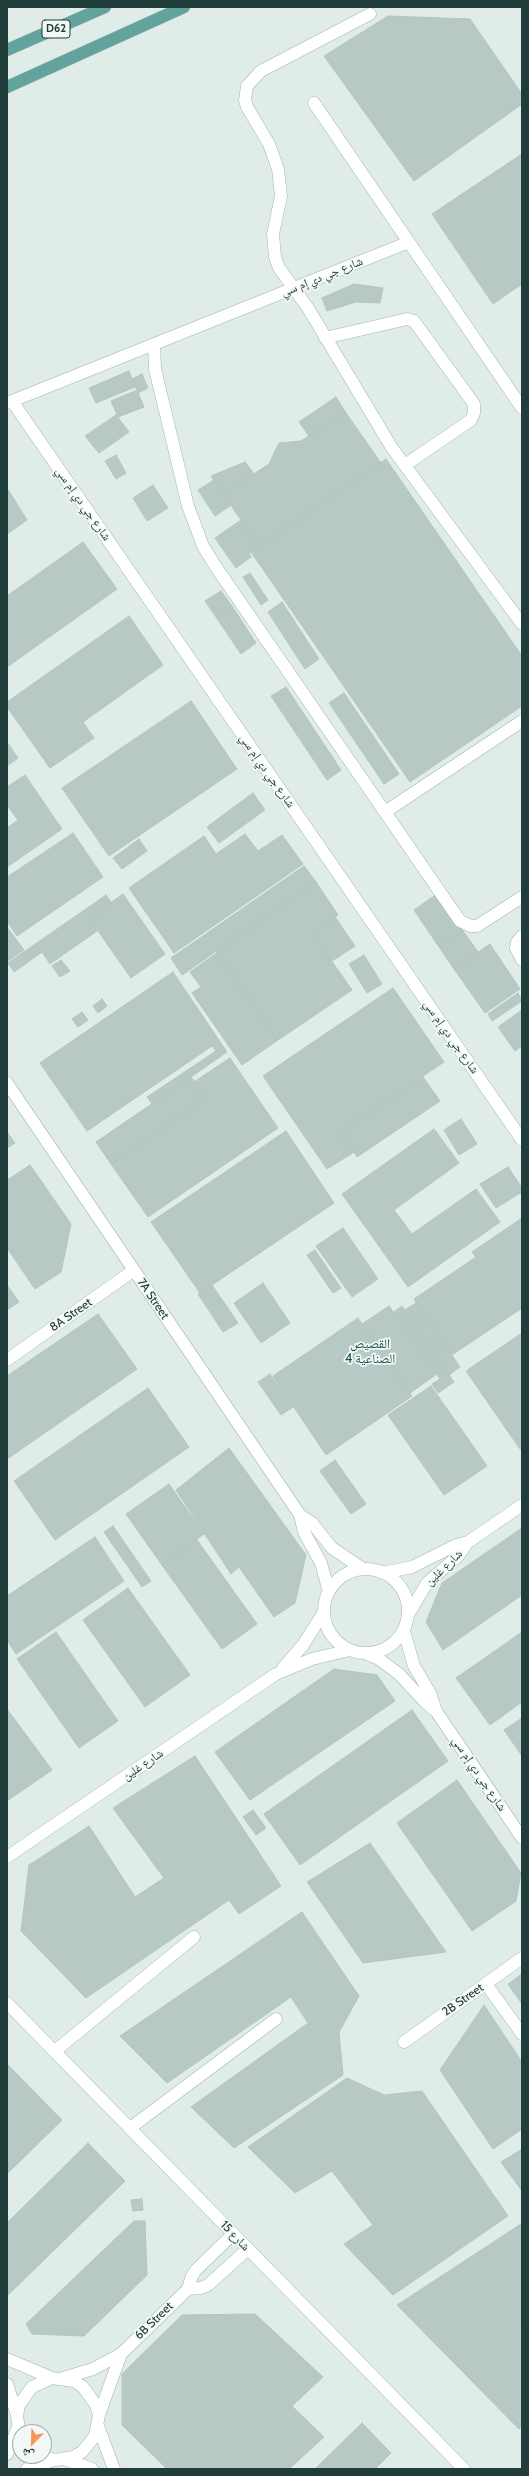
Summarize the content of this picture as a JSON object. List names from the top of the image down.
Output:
{
  "streets": {
    "main road": ["D62"],
    "street": [
      "شارع جي دي إم سي",
      "7A Street",
      "8A Street",
      "شارع غلين",
      "2B Street",
      "شارع 15",
      "6B Street"
    ]
  },
  "crossings": [
    ["شارع جي دي إم سي", "شارع غلين"],
    ["7A Street", "8A Street"],
    ["شارع 15", "6B Street"]
  ],
  "districts": ["القصيص الصناعية 4"],
  "north": "bottom left"
}
